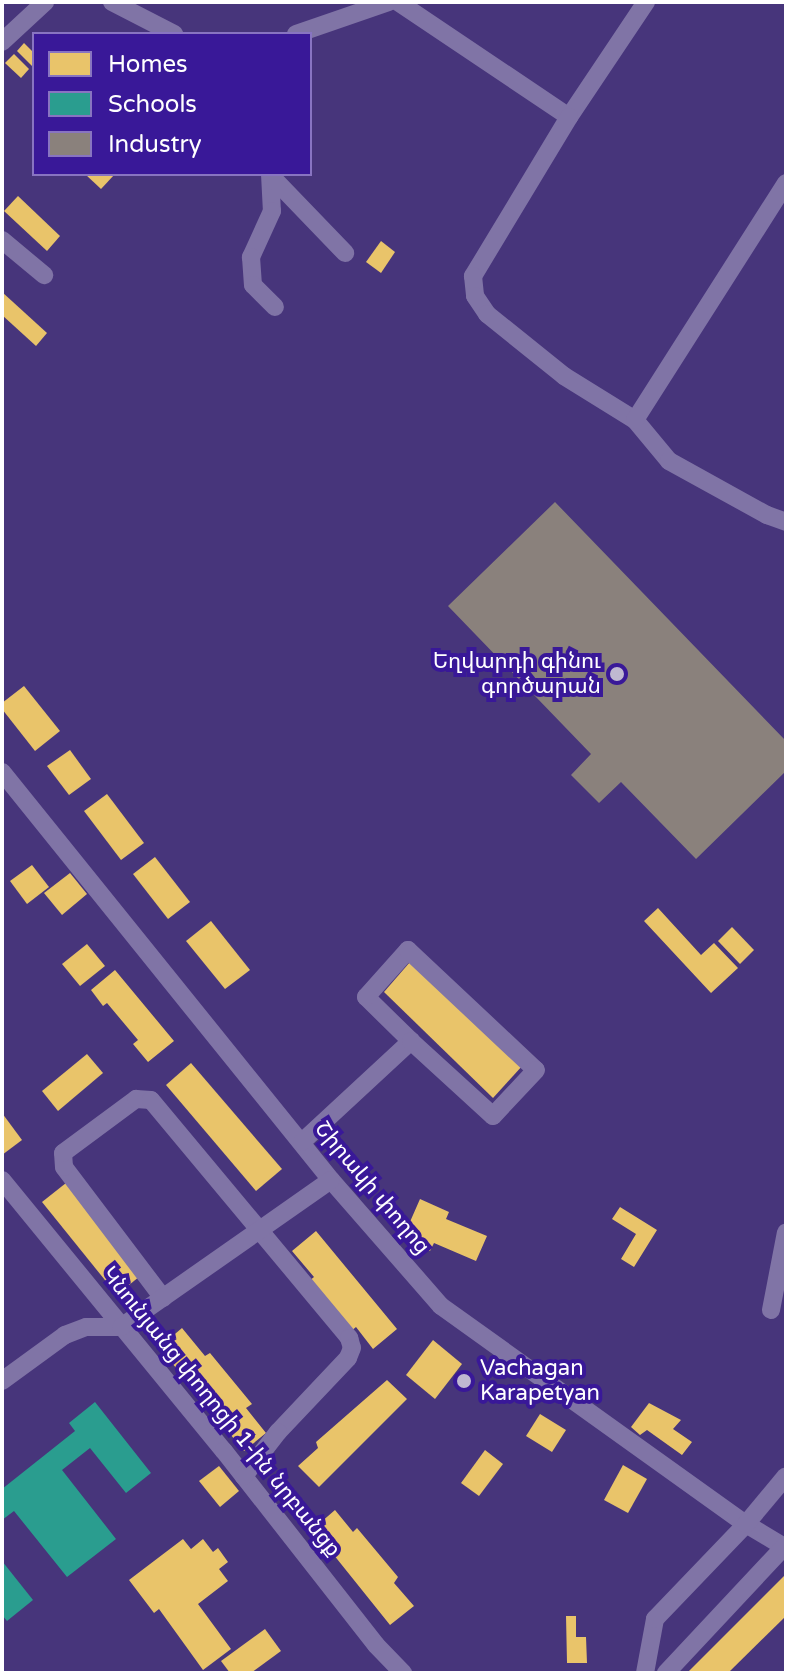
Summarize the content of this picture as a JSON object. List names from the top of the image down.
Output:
{
  "streets": {
    "street": ["Շիրակի փողոց", "Կնունյանց փողոցի 1-ին նրբանցք"]
  },
  "places": ["Եղվարդի գինու գործարան", "Vachagan Karapetyan"],
  "legend": ["Homes", "Schools", "Industry"]
}
